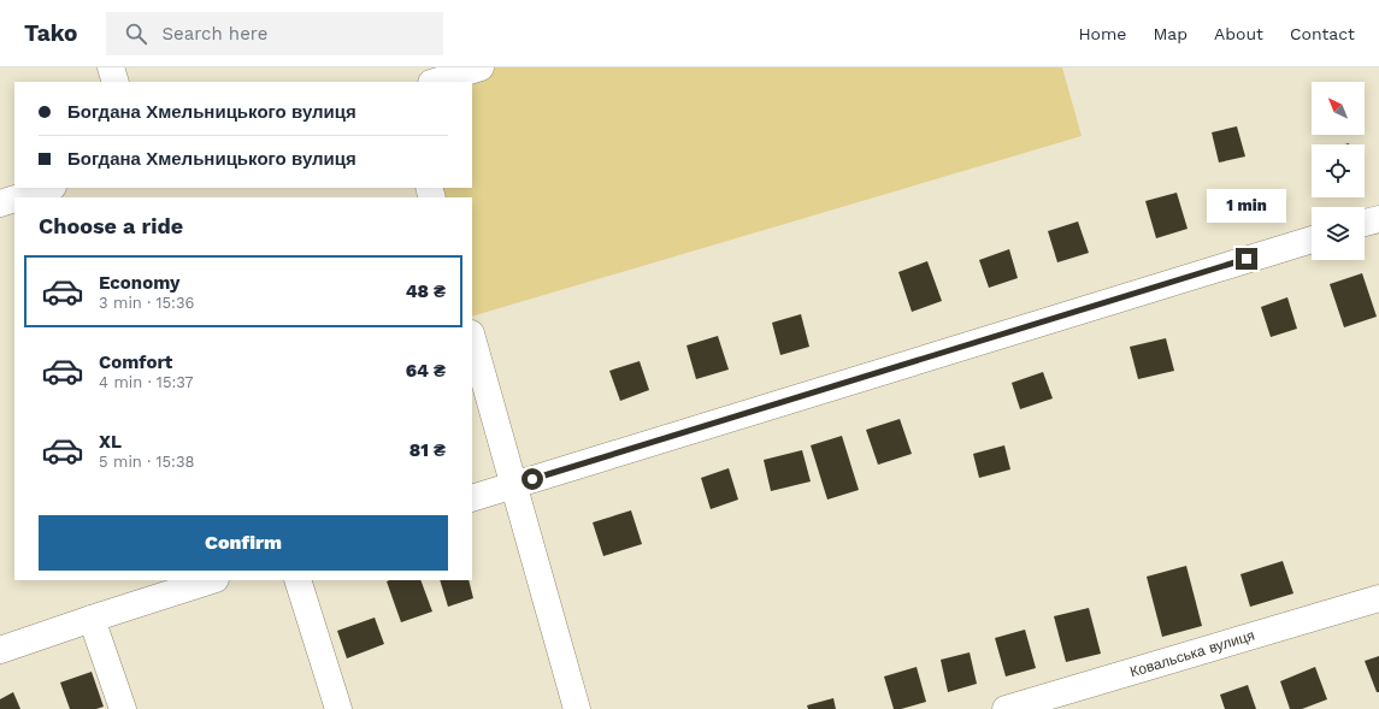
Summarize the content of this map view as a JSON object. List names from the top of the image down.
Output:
{
  "streets": {
    "street": ["Ковальська вулиця"]
  },
  "north": "top left",
  "page": {
    "header": "Tako",
    "search": "Search here",
    "nav": [
      "Home",
      "Map",
      "About",
      "Contact"
    ],
    "banner": ["Богдана Хмельницького вулиця", "Богдана Хмельницького вулиця"],
    "bubble": "1 min",
    "heading": "Choose a ride",
    "list": [
      {
        "name": "Economy",
        "note": "3 min · 15:36",
        "value": "48 ₴"
      },
      {
        "name": "Comfort",
        "note": "4 min · 15:37",
        "value": "64 ₴"
      },
      {
        "name": "XL",
        "note": "5 min · 15:38",
        "value": "81 ₴"
      }
    ],
    "buttons": "Confirm"
  }
}
